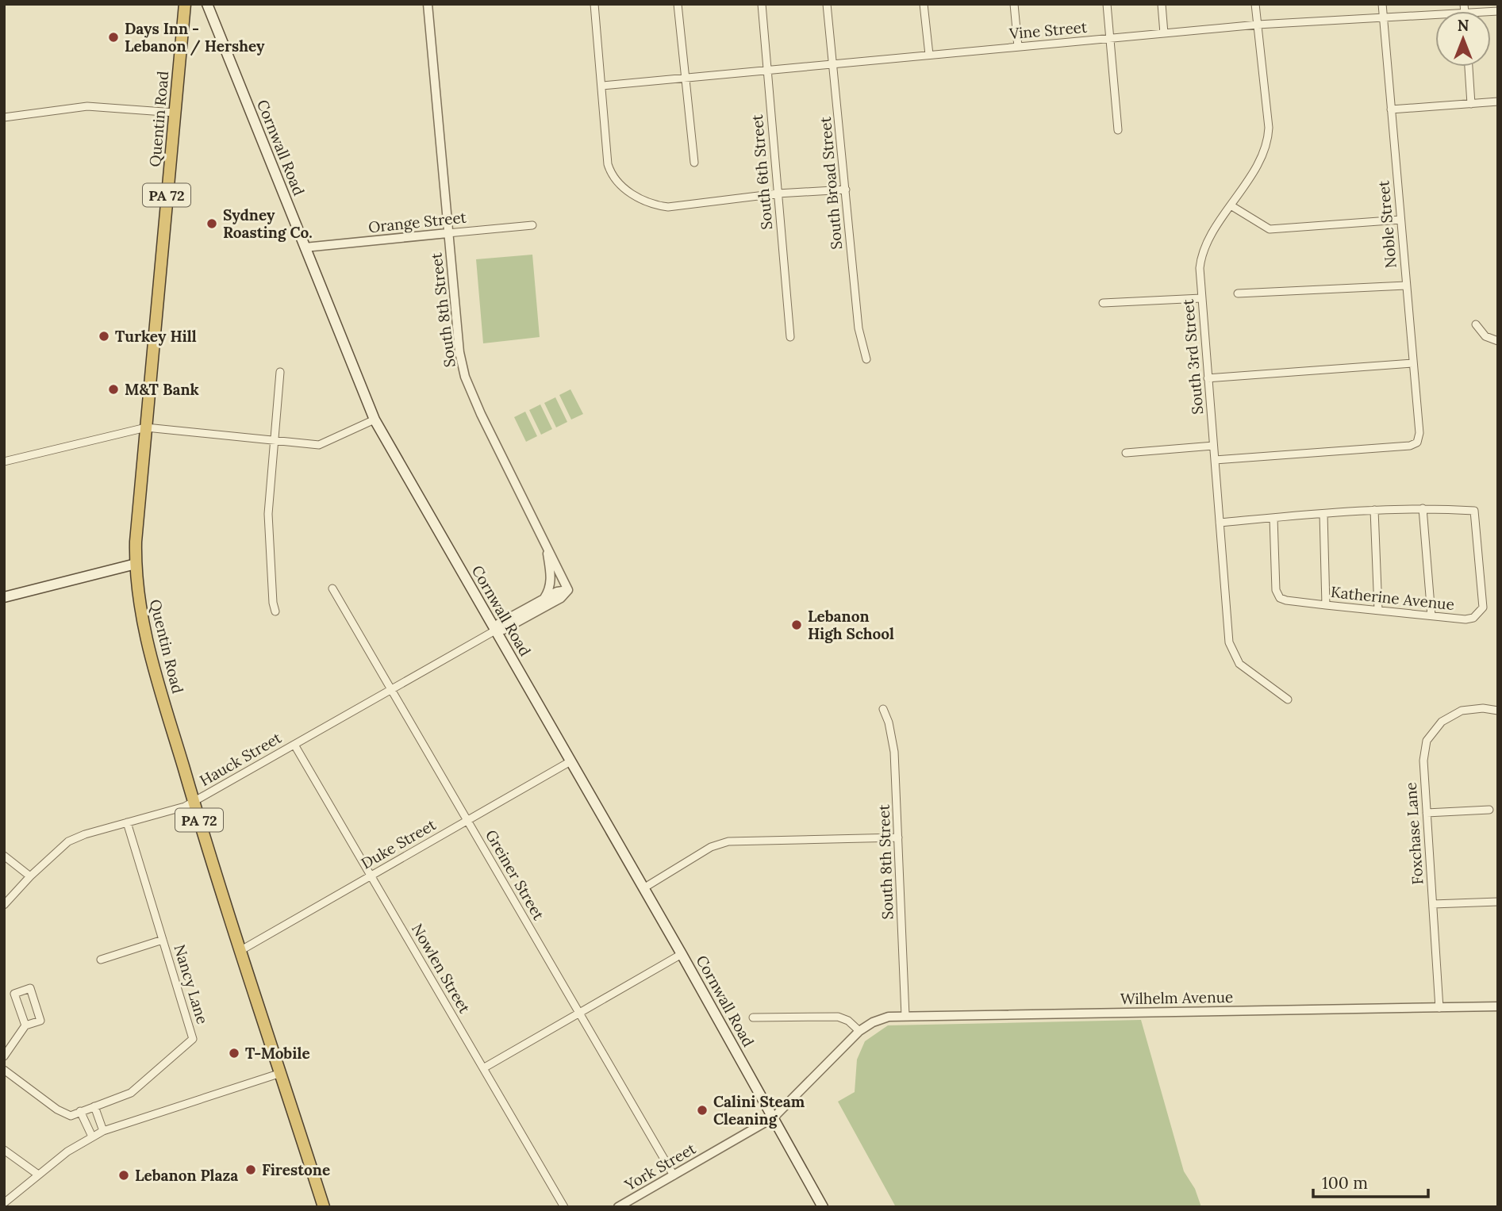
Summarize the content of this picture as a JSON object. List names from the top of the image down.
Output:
{
  "streets": {
    "highway": ["Quentin Road", "PA 72"],
    "main road": ["Cornwall Road"],
    "street": [
      "Vine Street",
      "South 6th Street",
      "South Broad Street",
      "Orange Street",
      "Noble Street",
      "South 8th Street",
      "South 3rd Street",
      "Katherine Avenue",
      "Hauck Street",
      "Foxchase Lane",
      "Duke Street",
      "Greiner Street",
      "Nowlen Street",
      "Nancy Lane",
      "Wilhelm Avenue",
      "York Street"
    ]
  },
  "crossings": [
    ["Vine Street", "South 6th Street"],
    ["Vine Street", "South Broad Street"],
    ["Vine Street", "Noble Street"],
    ["Vine Street", "South 3rd Street"],
    ["Quentin Road", "Hauck Street"],
    ["Quentin Road", "Duke Street"],
    ["Cornwall Road", "Orange Street"],
    ["Cornwall Road", "Hauck Street"],
    ["Cornwall Road", "Duke Street"],
    ["Cornwall Road", "Wilhelm Avenue"],
    ["Cornwall Road", "York Street"],
    ["Orange Street", "South 8th Street"],
    ["Noble Street", "South 3rd Street"],
    ["South 8th Street", "Hauck Street"],
    ["South 8th Street", "Wilhelm Avenue"],
    ["Hauck Street", "Greiner Street"],
    ["Hauck Street", "Nowlen Street"],
    ["Hauck Street", "Nancy Lane"],
    ["Foxchase Lane", "Wilhelm Avenue"],
    ["Duke Street", "Greiner Street"],
    ["Duke Street", "Nowlen Street"],
    ["Greiner Street", "York Street"],
    ["Wilhelm Avenue", "York Street"]
  ],
  "places": [
    "Days Inn - Lebanon / Hershey",
    "Sydney Roasting Co.",
    "Turkey Hill",
    "M&T Bank",
    "Lebanon High School",
    "T-Mobile",
    "Calini Steam Cleaning",
    "Firestone",
    "Lebanon Plaza"
  ],
  "scale_bar": "100 m",
  "north": "top"
}
